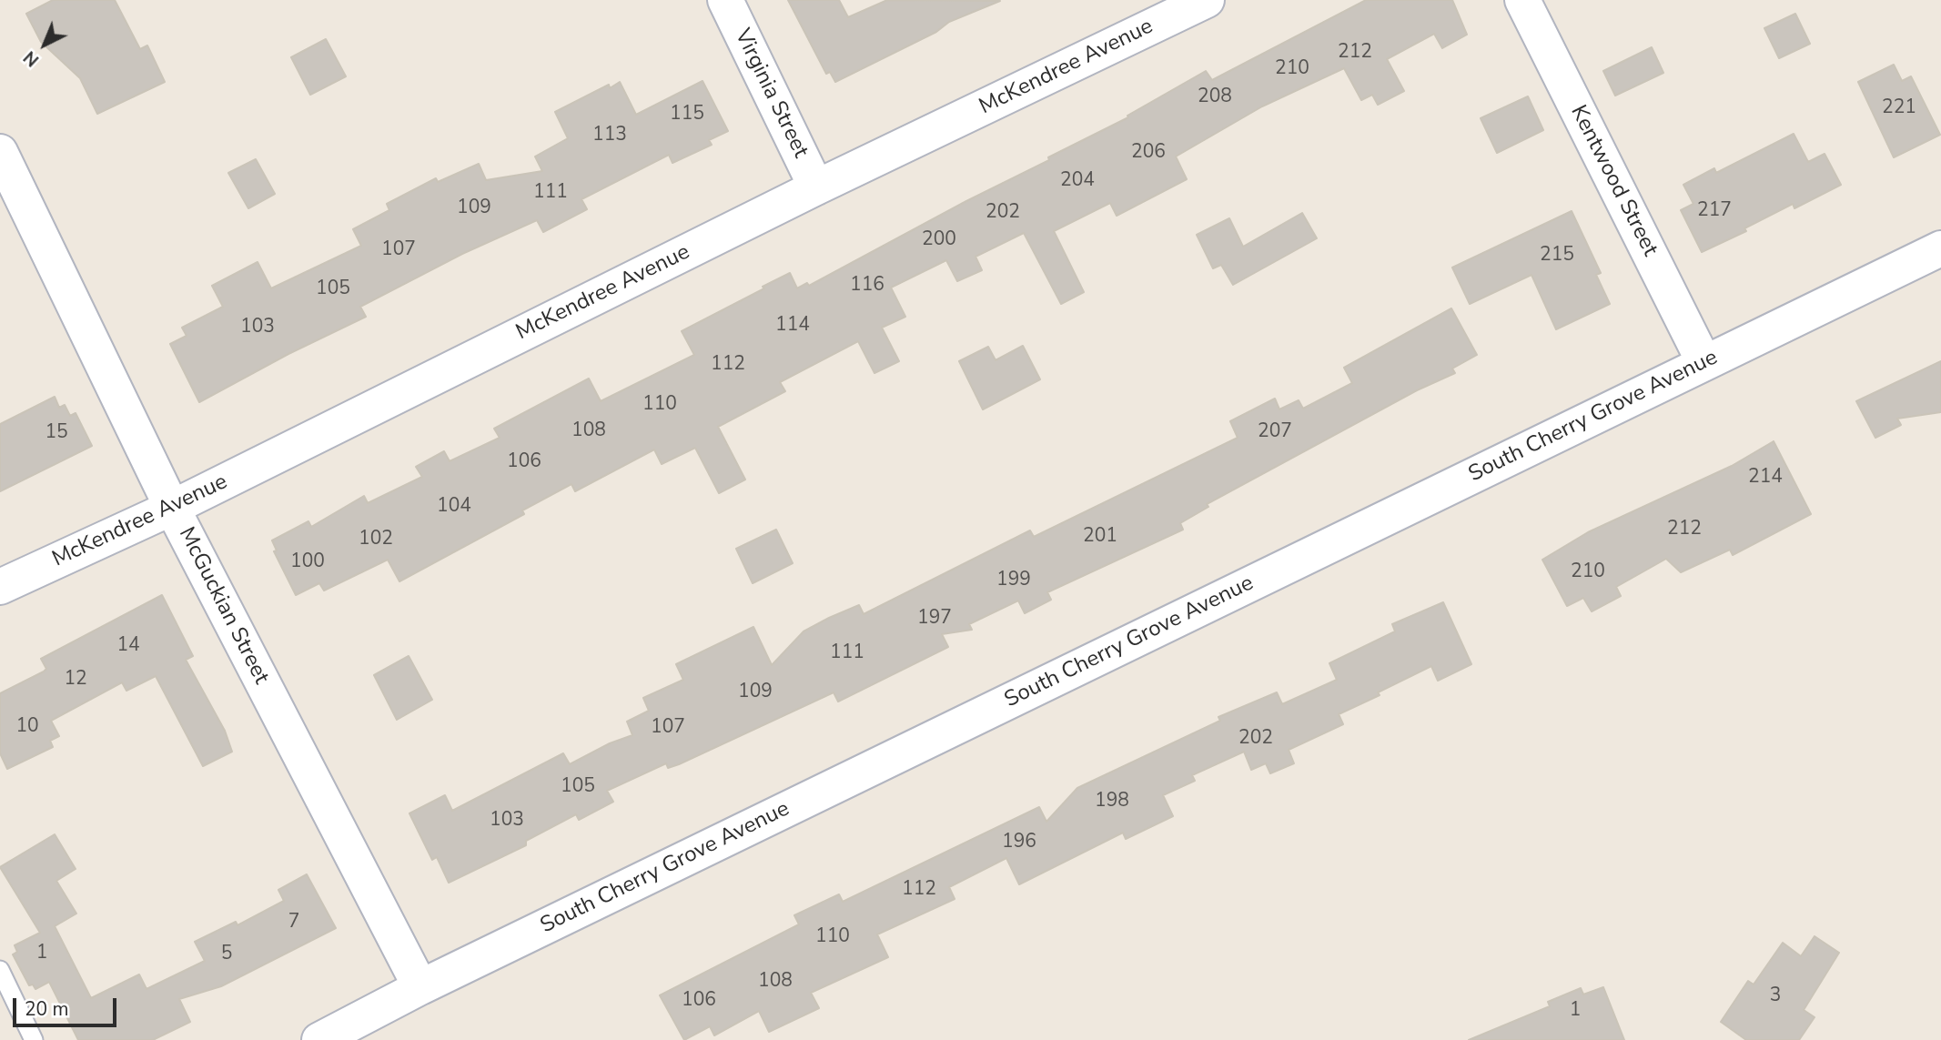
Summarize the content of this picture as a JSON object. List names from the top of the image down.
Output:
{
  "streets": {
    "street": [
      "McKendree Avenue",
      "Virginia Street",
      "Kentwood Street",
      "South Cherry Grove Avenue",
      "McGuckian Street"
    ]
  },
  "crossings": [
    ["McKendree Avenue", "Virginia Street"],
    ["McKendree Avenue", "McGuckian Street"],
    ["Kentwood Street", "South Cherry Grove Avenue"],
    ["South Cherry Grove Avenue", "McGuckian Street"]
  ],
  "house_numbers": [
    "212",
    "210",
    "208",
    "221",
    "115",
    "113",
    "206",
    "204",
    "111",
    "109",
    "217",
    "202",
    "200",
    "107",
    "215",
    "116",
    "105",
    "114",
    "103",
    "112",
    "110",
    "108",
    "207",
    "15",
    "106",
    "214",
    "104",
    "212",
    "201",
    "102",
    "100",
    "210",
    "199",
    "197",
    "14",
    "111",
    "12",
    "109",
    "10",
    "107",
    "202",
    "105",
    "198",
    "103",
    "196",
    "112",
    "7",
    "110",
    "1",
    "5",
    "108",
    "3",
    "106",
    "1"
  ],
  "scale_bar": "20 m",
  "north": "bottom left"
}
